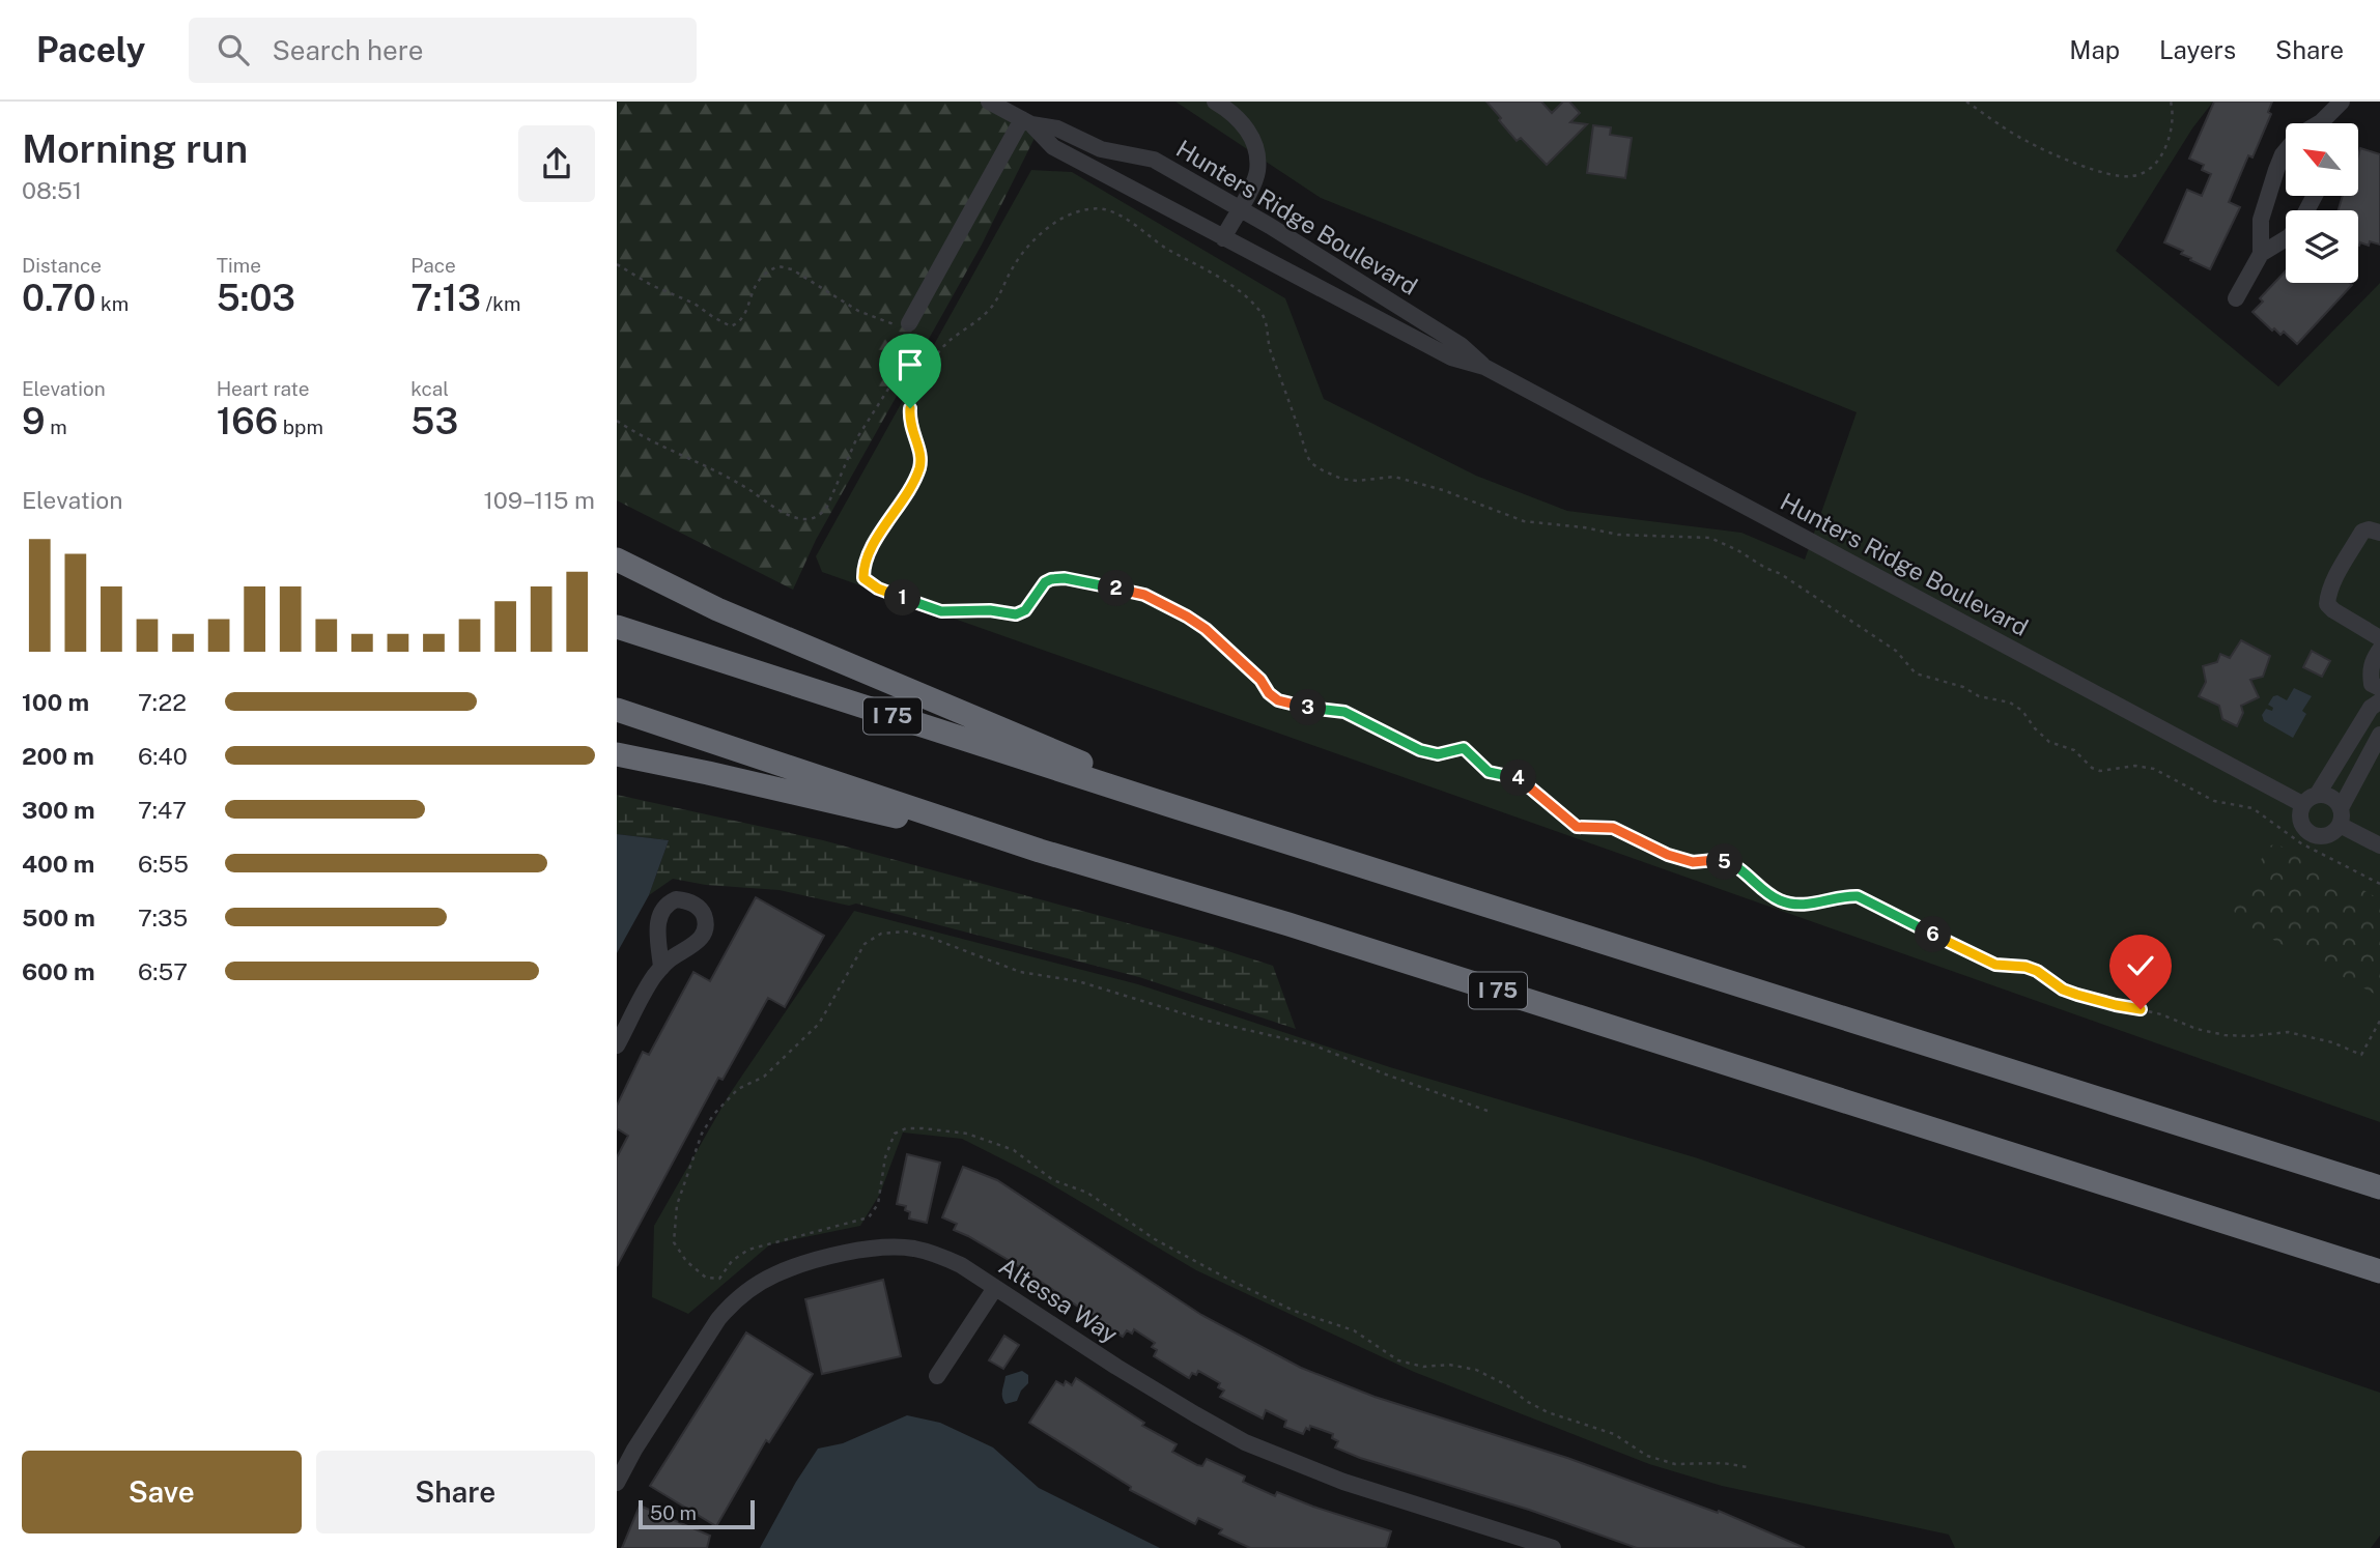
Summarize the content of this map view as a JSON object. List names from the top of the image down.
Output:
{
  "streets": {
    "highway": ["I 75"],
    "street": ["Hunters Ridge Boulevard", "Altessa Way"]
  },
  "scale_bar": "50 m",
  "north": "top left",
  "page": {
    "header": "Pacely",
    "search": "Search here",
    "nav": ["Map", "Layers", "Share"],
    "heading": ["Morning run", "08:51"],
    "stats": [
      ["Distance", "0.70 km"],
      ["Time", "5:03"],
      ["Pace", "7:13 /km"],
      ["Elevation", "9 m"],
      ["Heart rate", "166 bpm"],
      ["kcal", "53"]
    ],
    "chart": ["Elevation", "109–115 m"],
    "pins": [
      "2",
      "1",
      "3",
      "4",
      "5",
      "6"
    ],
    "list": [
      {
        "name": "100 m",
        "note": "7:22"
      },
      {
        "name": "200 m",
        "note": "6:40"
      },
      {
        "name": "300 m",
        "note": "7:47"
      },
      {
        "name": "400 m",
        "note": "6:55"
      },
      {
        "name": "500 m",
        "note": "7:35"
      },
      {
        "name": "600 m",
        "note": "6:57"
      }
    ],
    "buttons": ["Save", "Share"],
    "scale": "50 m"
  }
}
